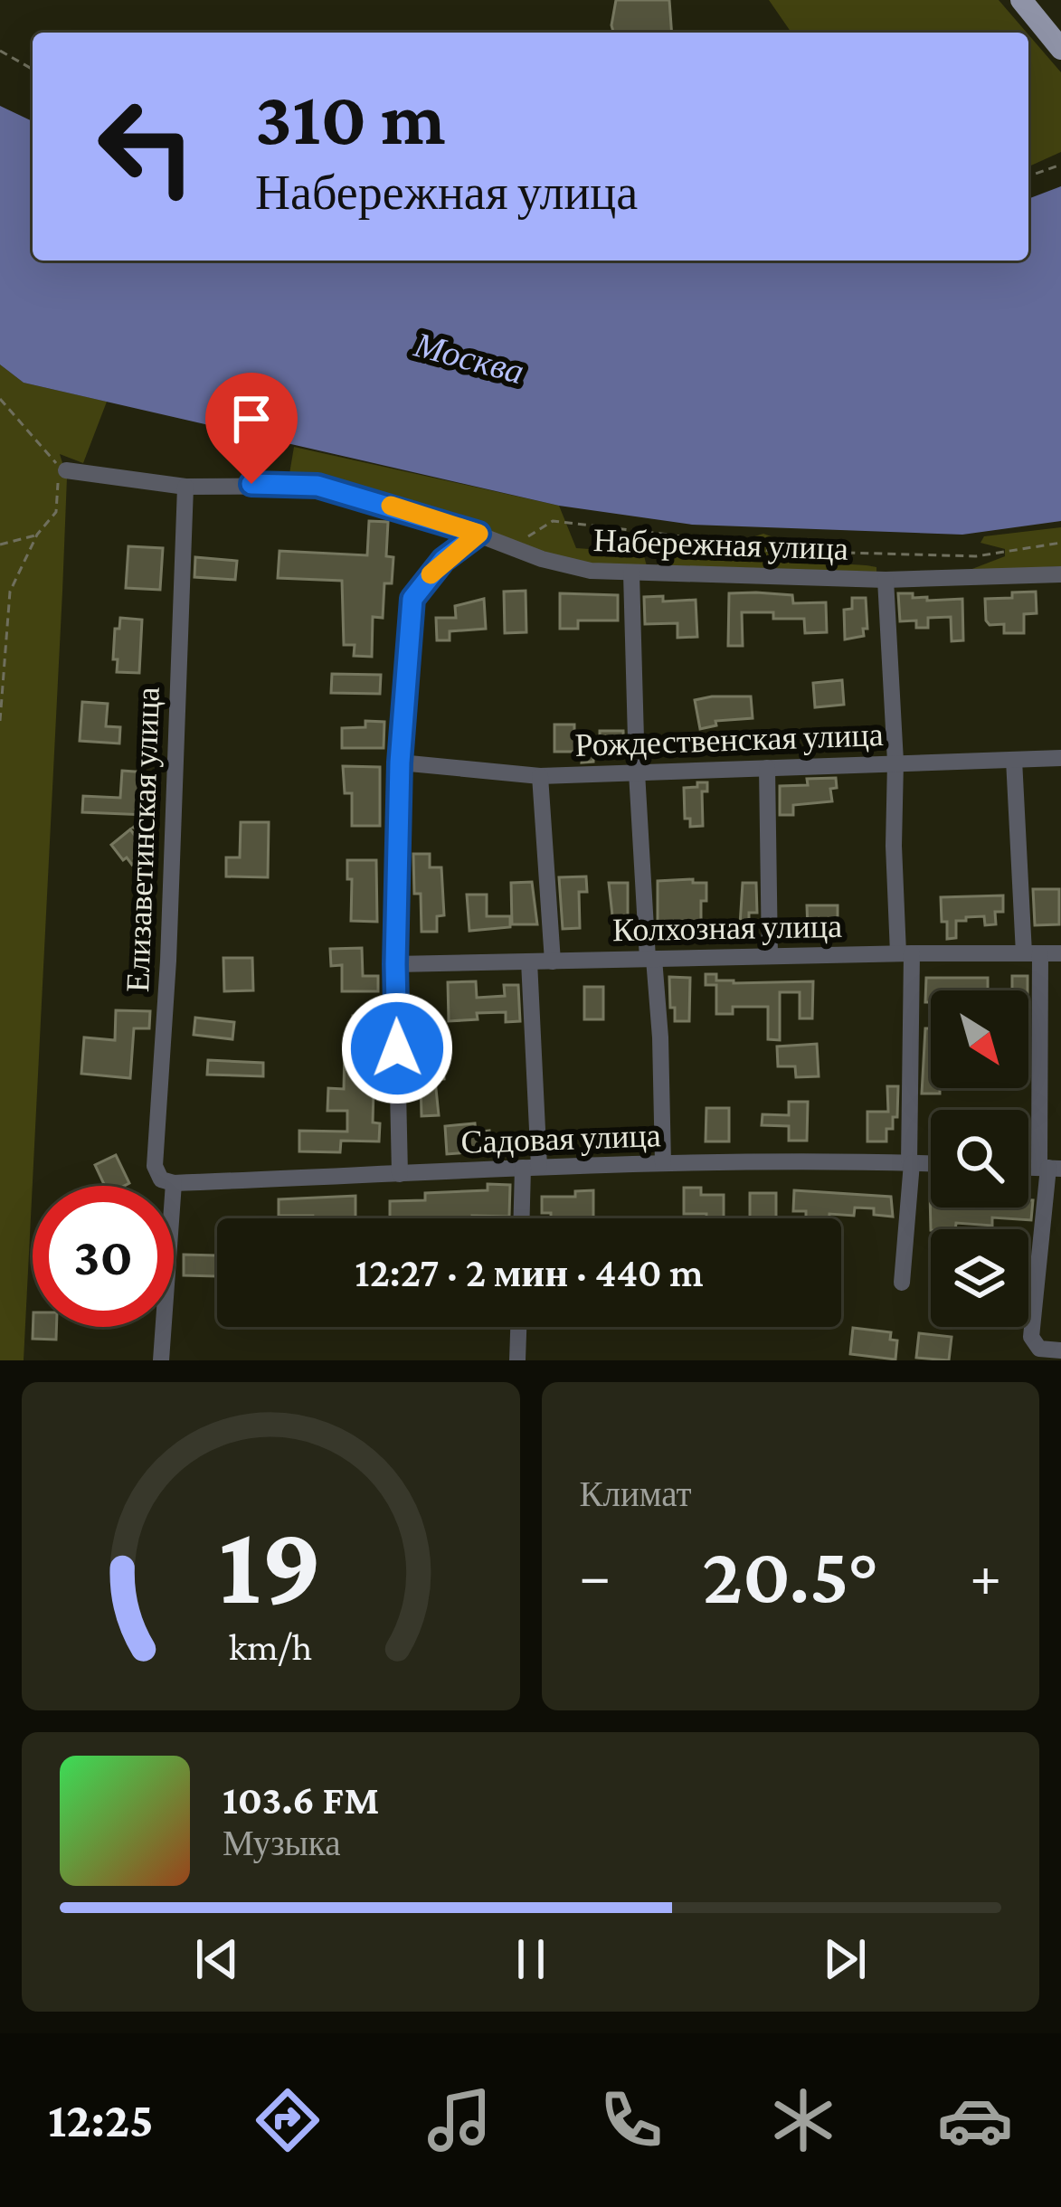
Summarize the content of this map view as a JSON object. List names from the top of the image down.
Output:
{
  "streets": {
    "street": [
      "Набережная улица",
      "Рождественская улица",
      "Елизаветинская улица",
      "Колхозная улица",
      "Садовая улица"
    ]
  },
  "crossings": [
    ["Набережная улица", "Елизаветинская улица"],
    ["Елизаветинская улица", "Садовая улица"]
  ],
  "water": ["Москва"],
  "north": "bottom right",
  "page": {
    "turn": ["310 m", "Набережная улица"],
    "limit": "30",
    "trip": "12:27 · 2 мин · 440 m",
    "tile": "Климат",
    "heat": ["−", "20.5°", "+"],
    "song": ["103.6 FM", "Музыка"],
    "tabs": "12:25",
    "gauge": ["19", "km/h"]
  }
}
